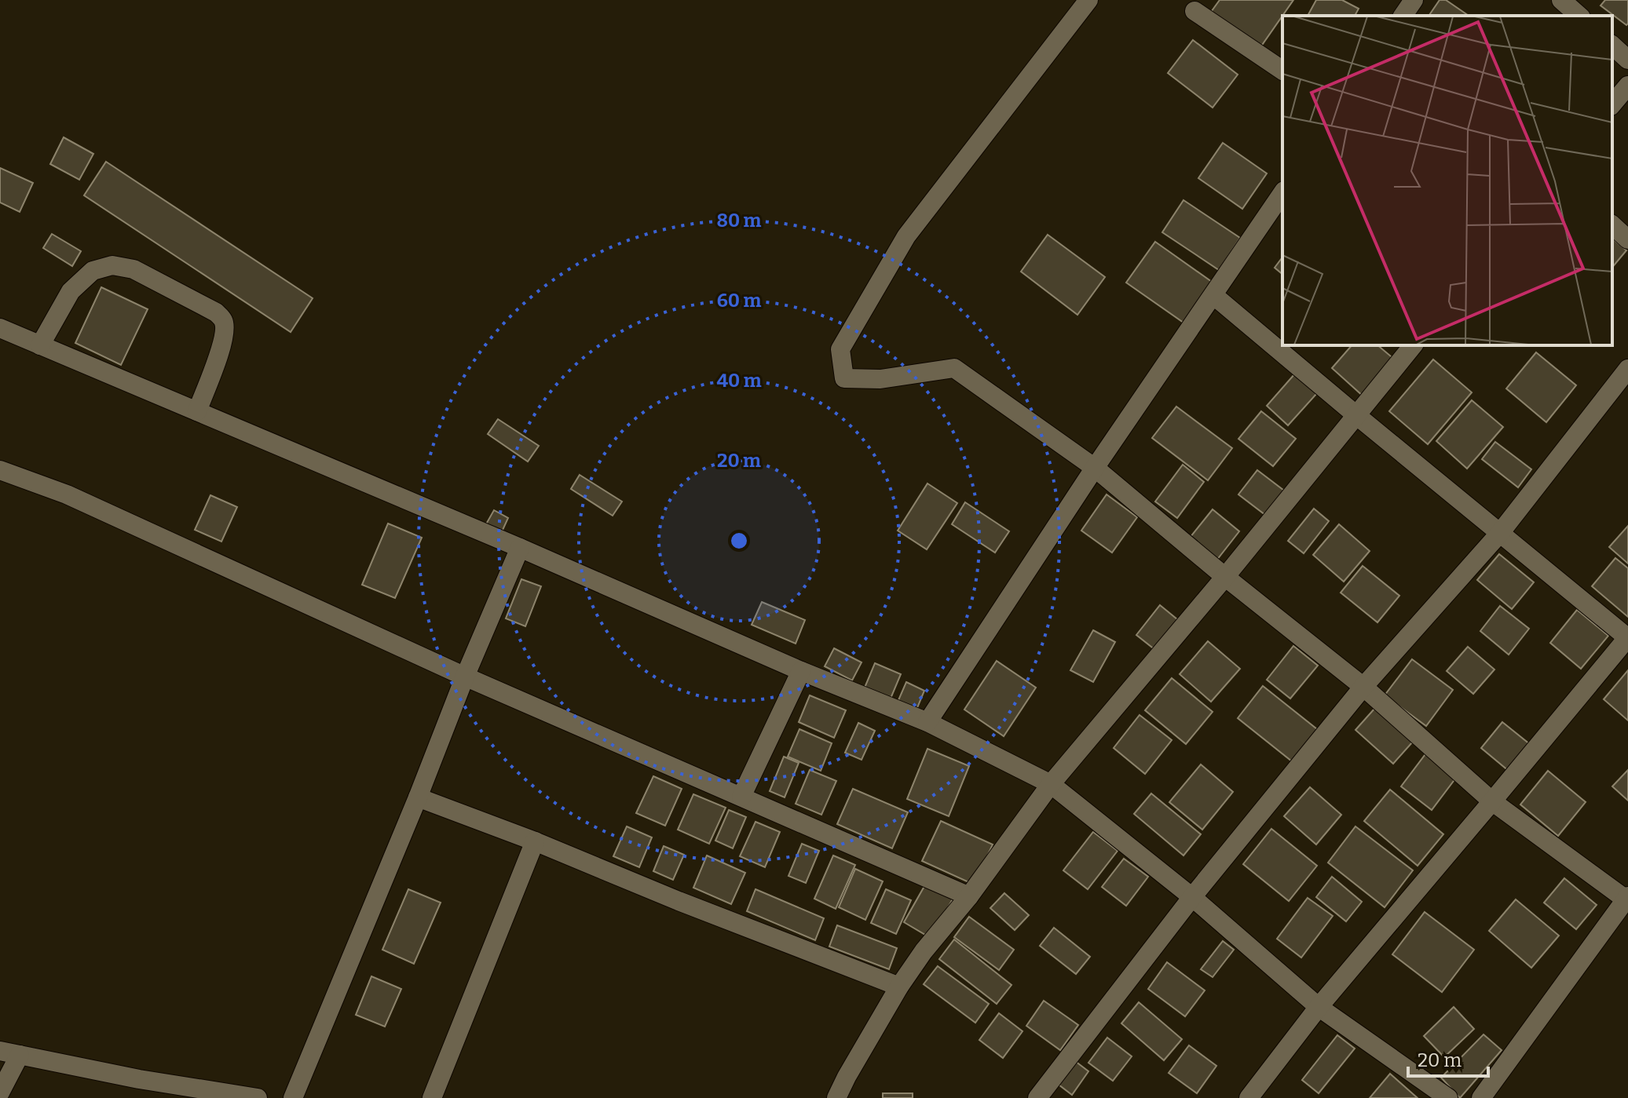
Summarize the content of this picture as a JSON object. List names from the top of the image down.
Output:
{
  "scale_bar": "20 m",
  "rings": [
    "80 m",
    "60 m",
    "40 m",
    "20 m"
  ]
}
